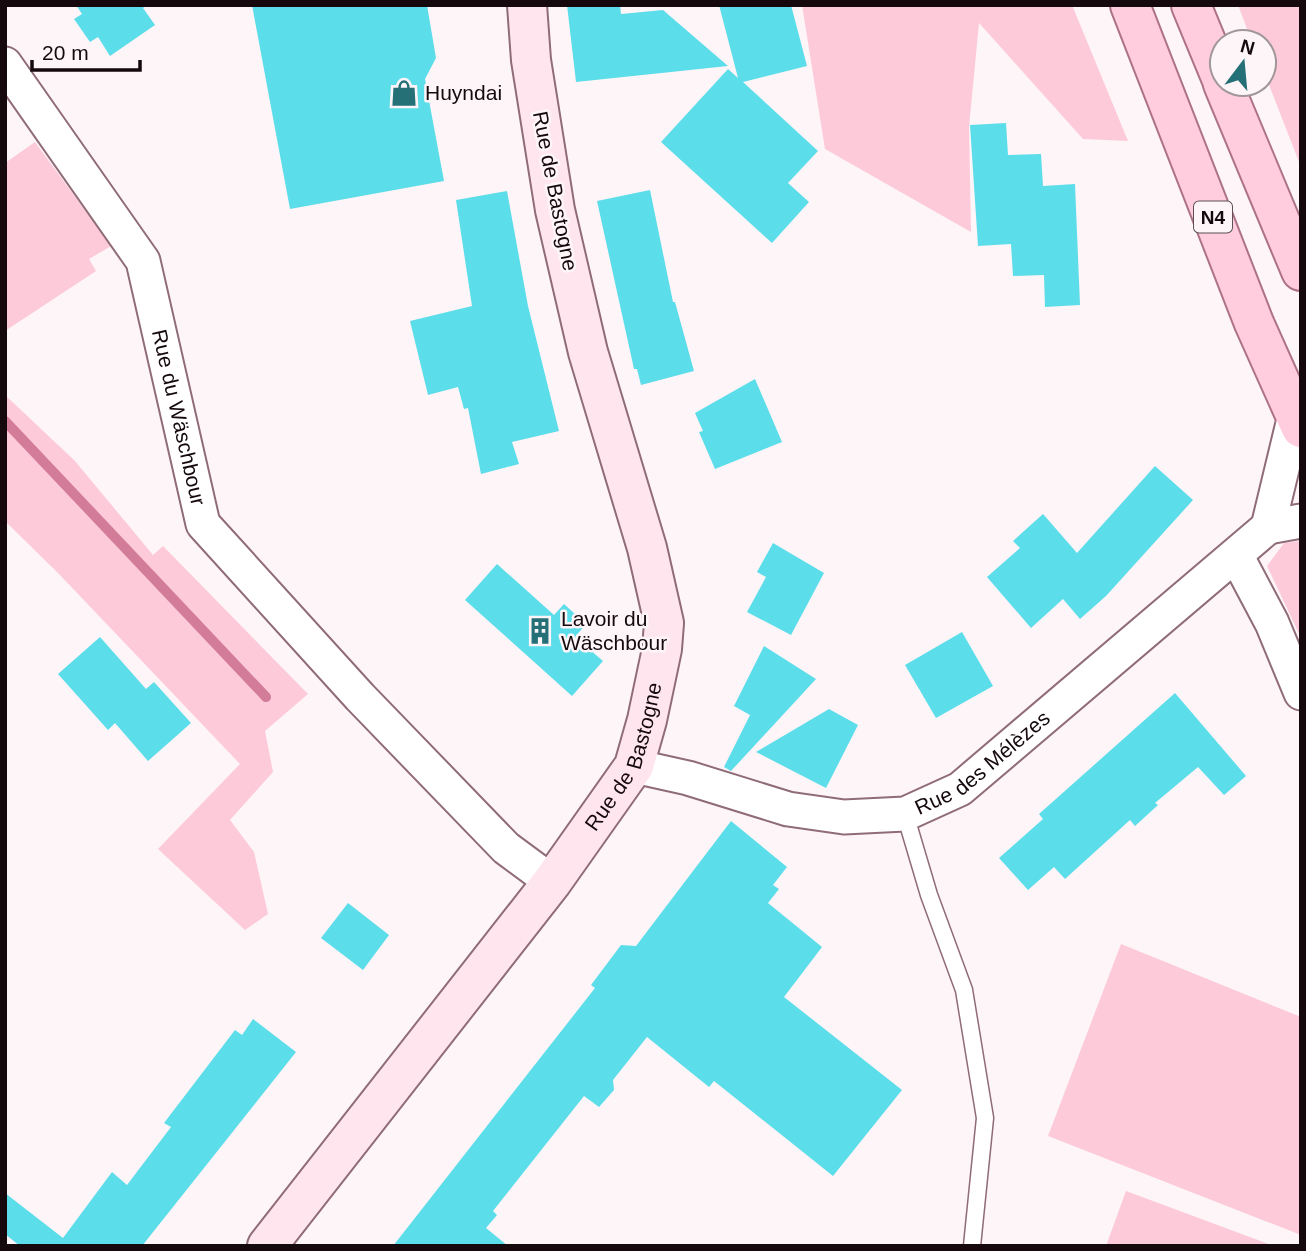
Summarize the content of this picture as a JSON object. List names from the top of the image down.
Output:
{
  "streets": {
    "main road": ["Rue de Bastogne", "N4"],
    "street": ["Rue du Wäschbour", "Rue des Mélèzes"]
  },
  "crossings": [
    ["Rue de Bastogne", "Rue du Wäschbour"],
    ["Rue de Bastogne", "Rue des Mélèzes"]
  ],
  "places": {
    "shop": ["Huyndai"],
    "building": ["Lavoir du Wäschbour"]
  },
  "scale_bar": "20 m",
  "north": "top"
}
